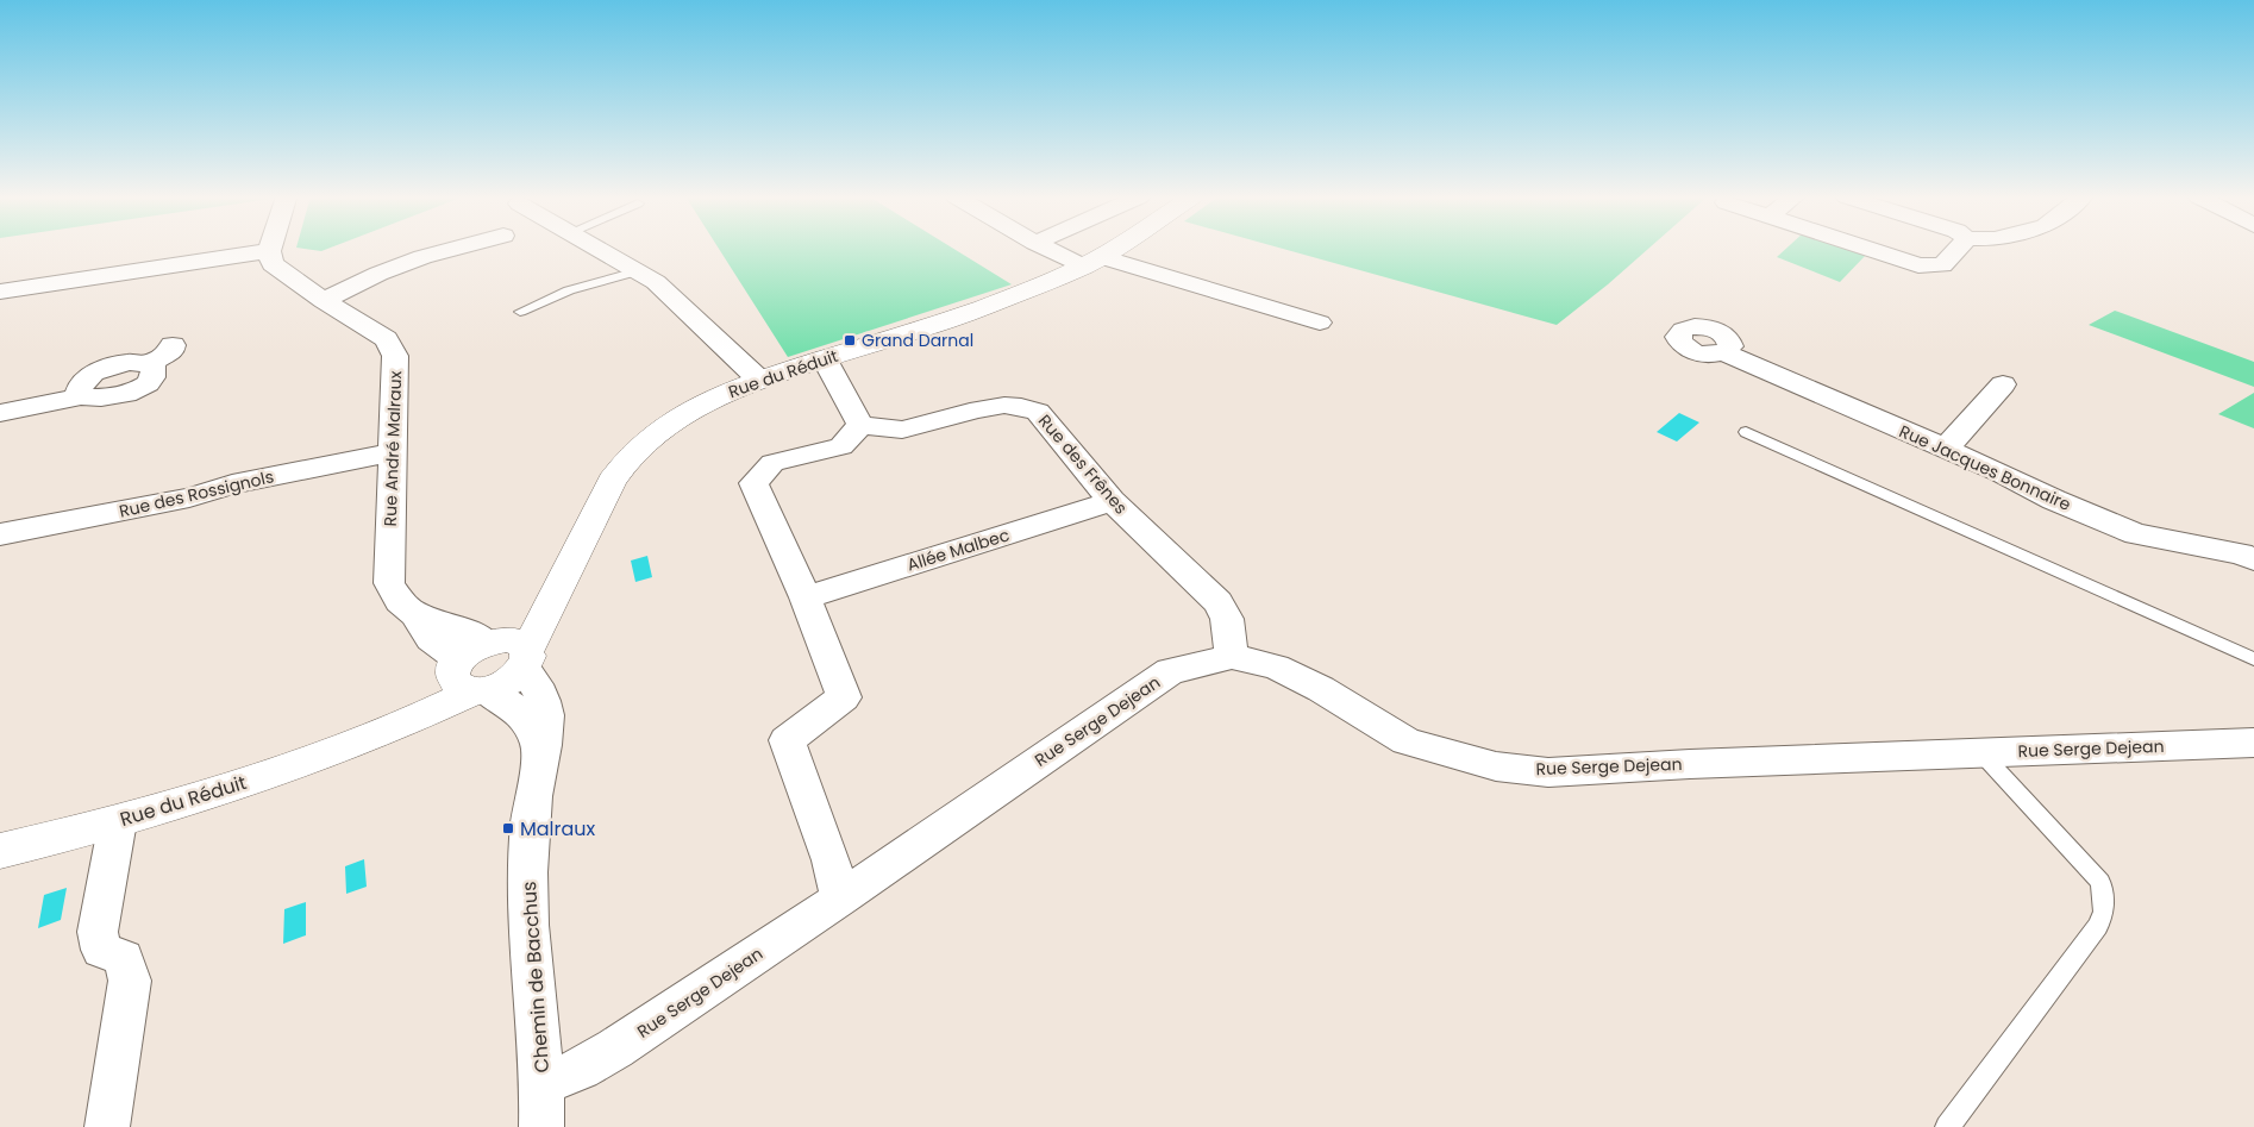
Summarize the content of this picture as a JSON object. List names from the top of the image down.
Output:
{
  "streets": {
    "street": [
      "Rue du Réduit",
      "Rue André Malraux",
      "Rue des Frênes",
      "Rue Jacques Bonnaire",
      "Rue des Rossignols",
      "Allée Malbec",
      "Rue Serge Dejean",
      "Chemin de Bacchus"
    ]
  },
  "crossings": [
    ["Rue du Réduit", "Rue André Malraux"],
    ["Rue du Réduit", "Chemin de Bacchus"],
    ["Rue André Malraux", "Rue des Rossignols"],
    ["Rue André Malraux", "Chemin de Bacchus"],
    ["Rue des Frênes", "Allée Malbec"],
    ["Rue des Frênes", "Rue Serge Dejean"],
    ["Rue Serge Dejean", "Chemin de Bacchus"]
  ],
  "places": {
    "transit": ["Grand Darnal", "Malraux"]
  }
}
